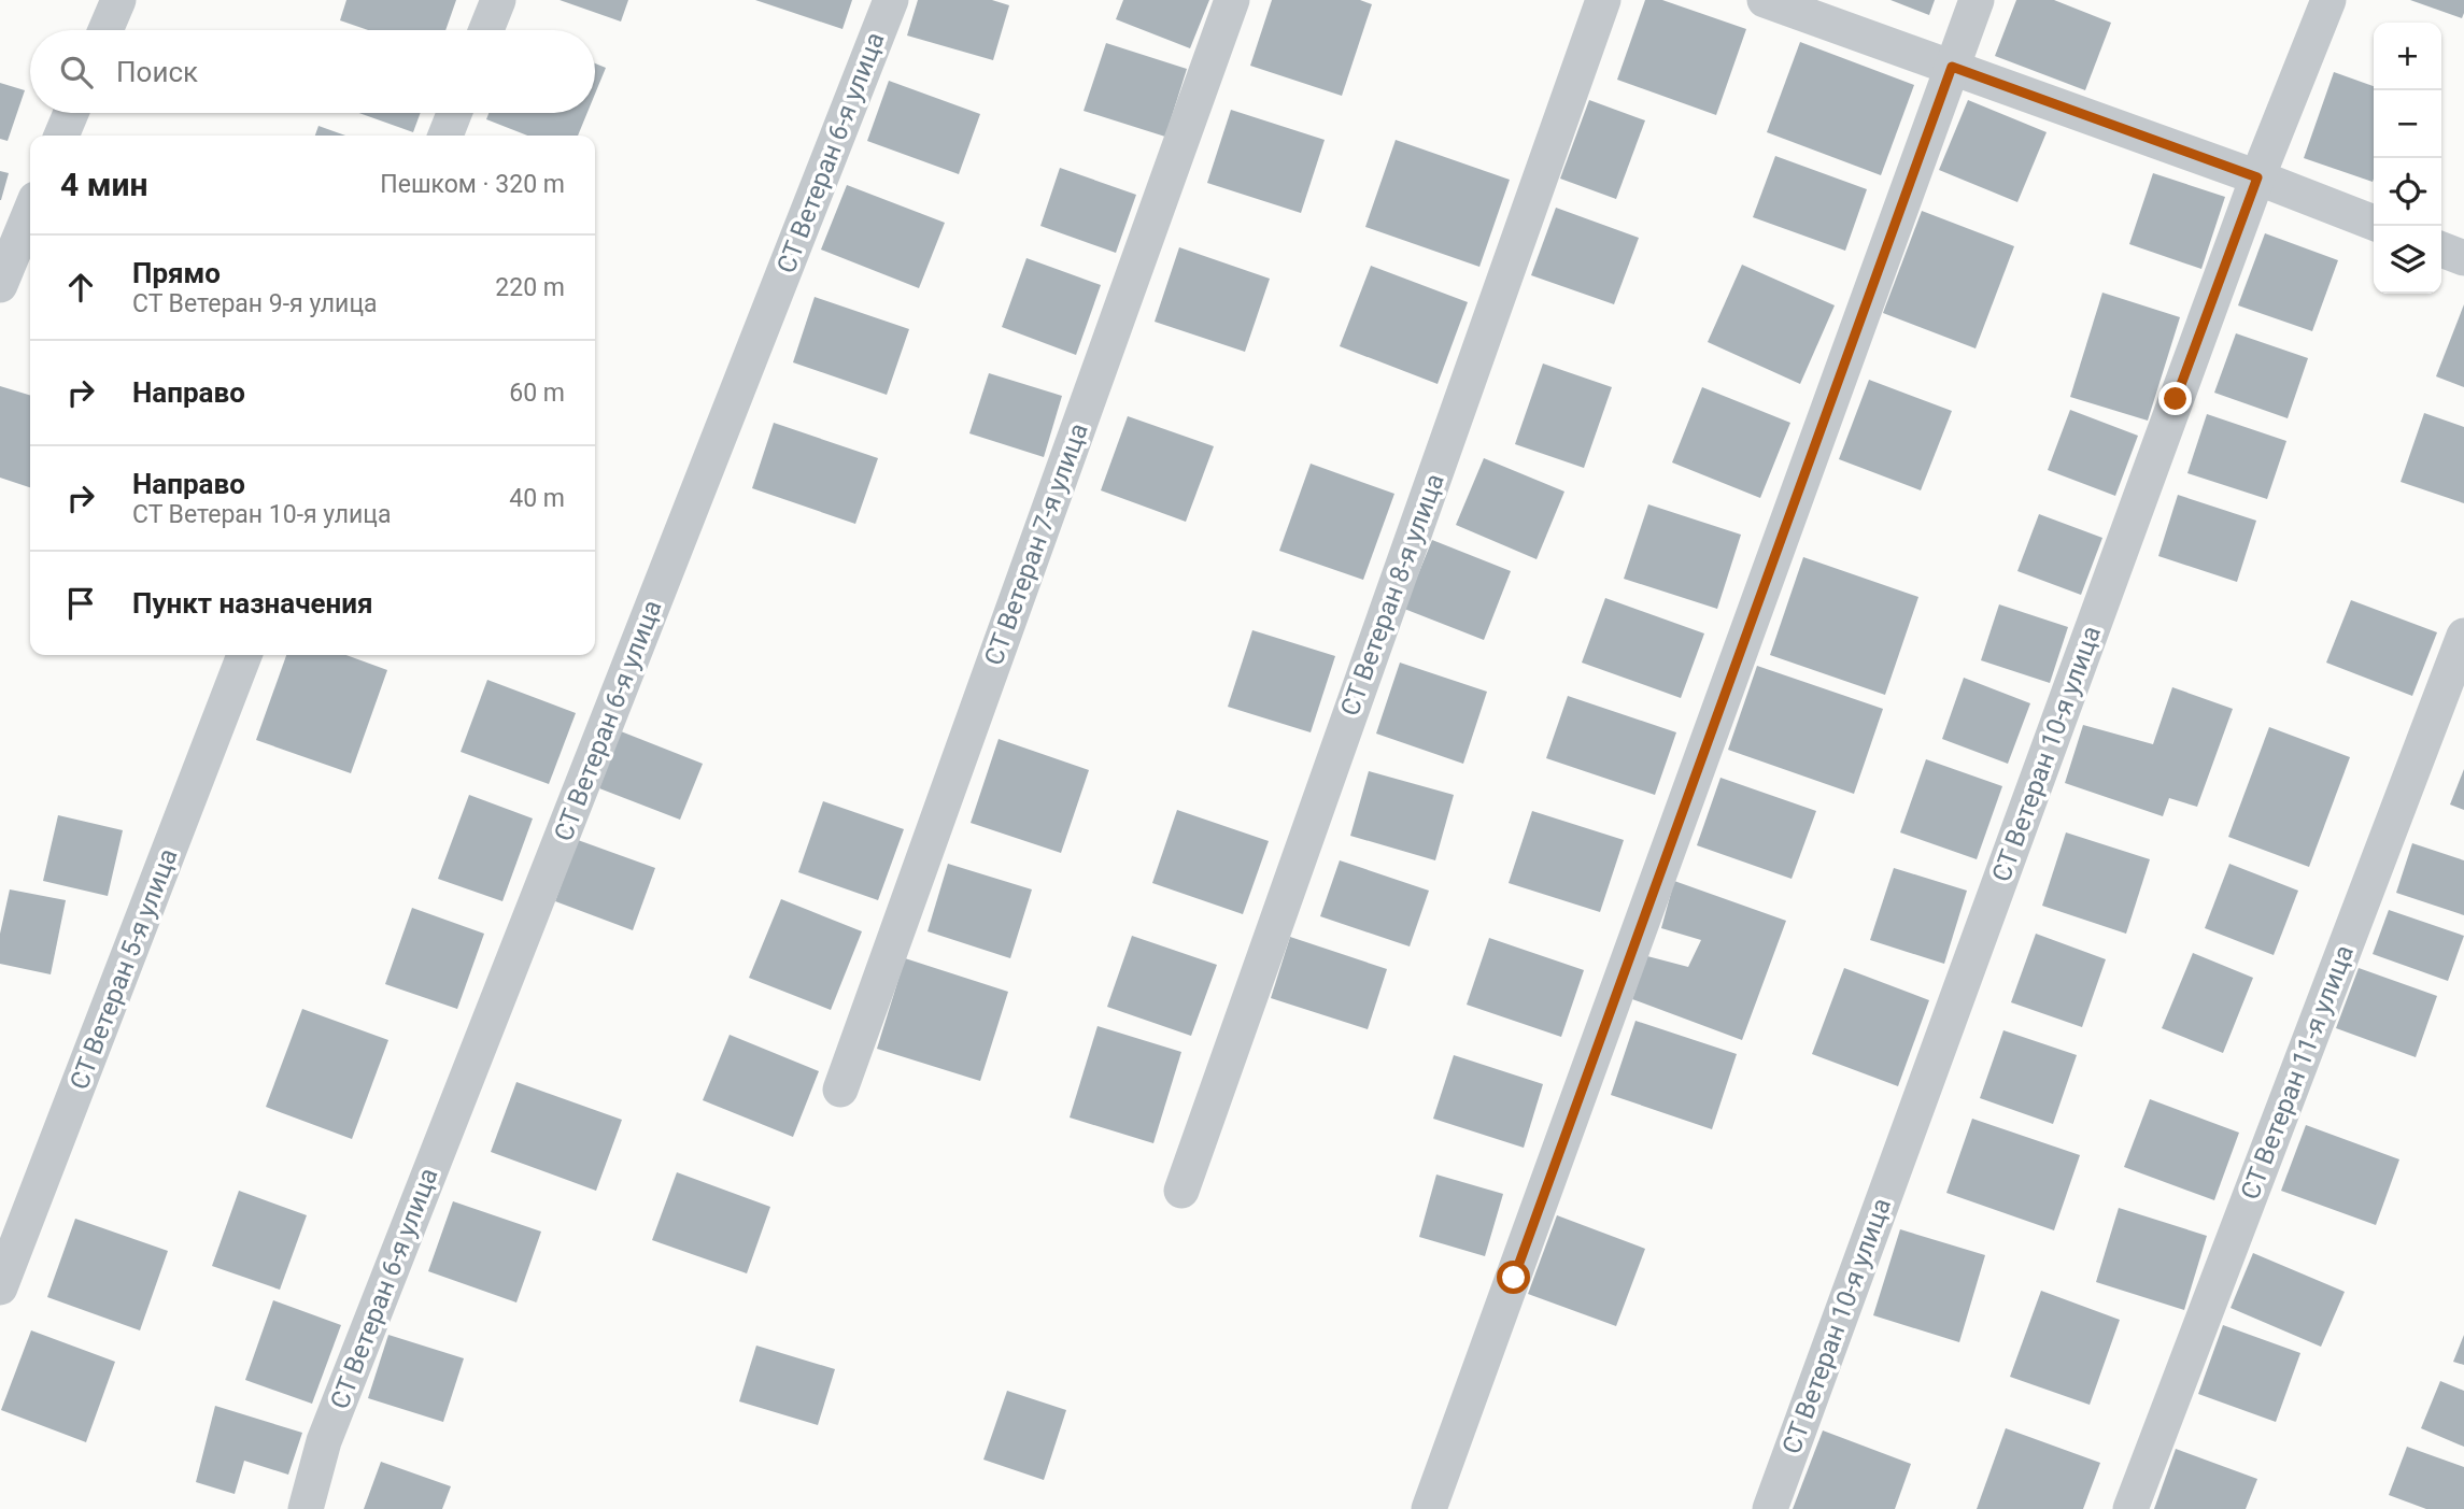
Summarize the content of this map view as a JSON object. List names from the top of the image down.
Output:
{
  "streets": {
    "street": [
      "СТ Ветеран 6-я улица",
      "СТ Ветеран 7-я улица",
      "СТ Ветеран 8-я улица",
      "СТ Ветеран 10-я улица",
      "СТ Ветеран 5-я улица",
      "СТ Ветеран 11-я улица"
    ]
  },
  "page": {
    "map_buttons": ["+", "−"],
    "search": "Поиск",
    "heading": ["4 мин", "Пешком · 320 m"],
    "list": [
      ["Прямо", "СТ Ветеран 9-я улица", "220 m"],
      ["Направо", "60 m"],
      ["Направо", "СТ Ветеран 10-я улица", "40 m"],
      "Пункт назначения"
    ]
  }
}
